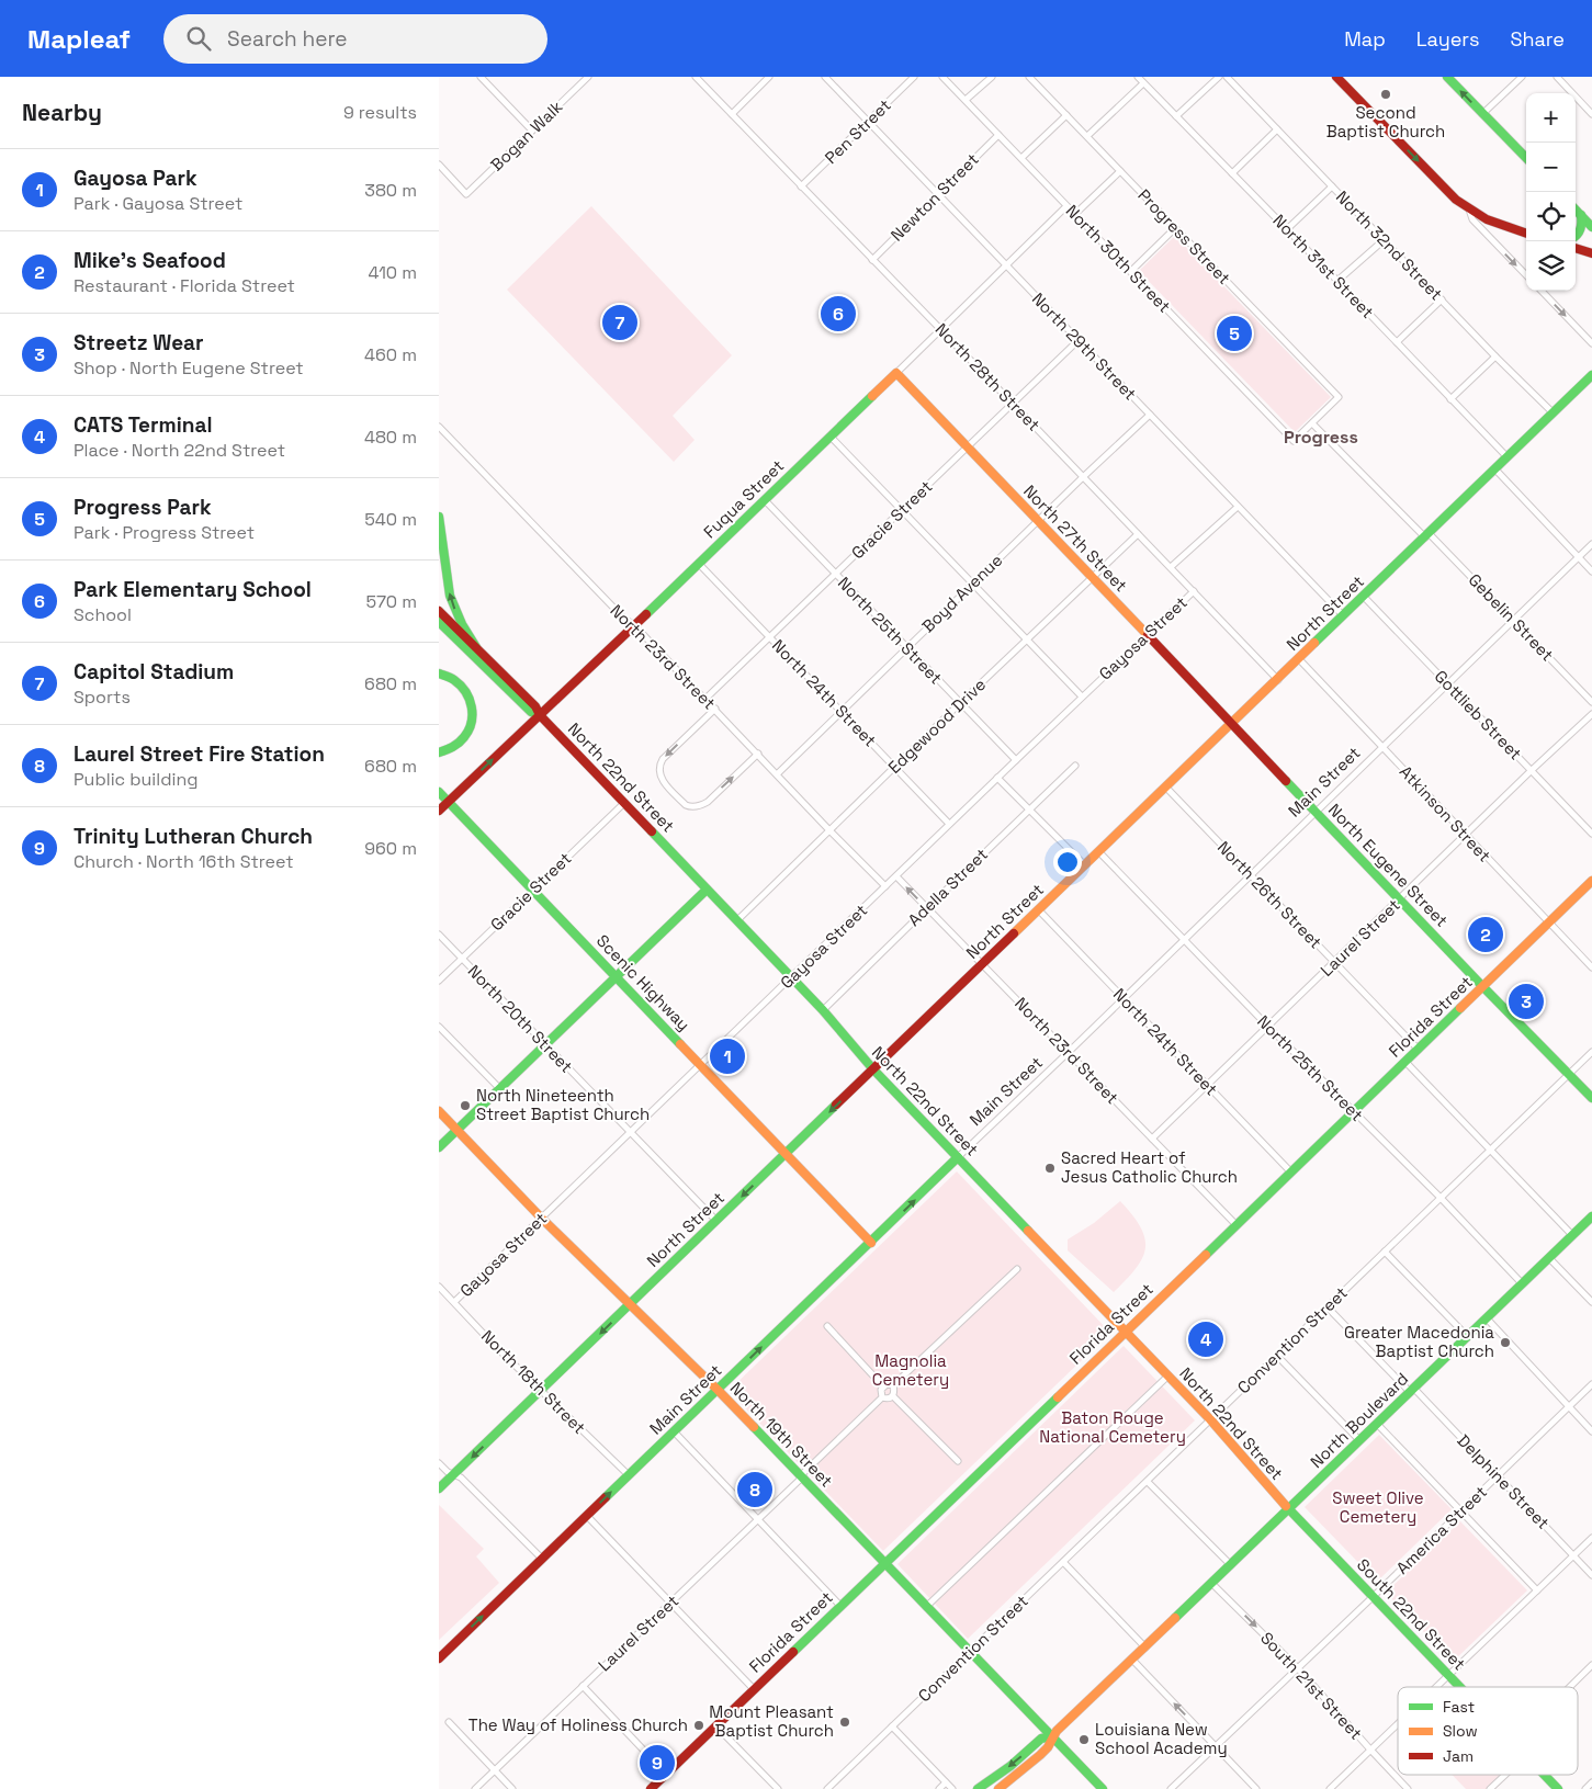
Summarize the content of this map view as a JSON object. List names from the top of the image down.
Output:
{
  "streets": {
    "main road": [
      "Fuqua Street",
      "North 27th Street",
      "North Street",
      "North 22nd Street",
      "Main Street",
      "North Eugene Street",
      "Scenic Highway",
      "Florida Street",
      "North Boulevard",
      "North 19th Street",
      "South 22nd Street"
    ],
    "street": [
      "Pen Street",
      "Bogan Walk",
      "Newton Street",
      "Progress Street",
      "North 32nd Street",
      "North 30th Street",
      "North 31st Street",
      "North 29th Street",
      "North 28th Street",
      "Gracie Street",
      "Boyd Avenue",
      "Gebelin Street",
      "North 25th Street",
      "Gayosa Street",
      "North 23rd Street",
      "North 24th Street",
      "Gottlieb Street",
      "Edgewood Drive",
      "Atkinson Street",
      "Adella Street",
      "North 26th Street",
      "Laurel Street",
      "North 20th Street",
      "Convention Street",
      "North 18th Street",
      "Delphine Street",
      "America Street",
      "South 21st Street"
    ]
  },
  "crossings": [
    ["Pen Street", "North 29th Street"],
    ["Pen Street", "North 28th Street"],
    ["Newton Street", "North 30th Street"],
    ["Newton Street", "North 29th Street"],
    ["Newton Street", "North 28th Street"],
    ["Progress Street", "North 30th Street"],
    ["North 32nd Street", "North Street"],
    ["North 30th Street", "Fuqua Street"],
    ["North 31st Street", "North Street"],
    ["North 29th Street", "Fuqua Street"],
    ["North 29th Street", "Gracie Street"],
    ["North 29th Street", "Boyd Avenue"],
    ["North 29th Street", "North Street"],
    ["North 28th Street", "Fuqua Street"],
    ["North 28th Street", "Gracie Street"],
    ["North 28th Street", "Boyd Avenue"],
    ["North 28th Street", "North Street"],
    ["North 28th Street", "Gayosa Street"],
    ["North 28th Street", "Edgewood Drive"],
    ["Fuqua Street", "North 27th Street"],
    ["Fuqua Street", "North 25th Street"],
    ["Fuqua Street", "North 23rd Street"],
    ["Fuqua Street", "North 24th Street"],
    ["Fuqua Street", "North 22nd Street"],
    ["Fuqua Street", "Scenic Highway"],
    ["Gracie Street", "North 27th Street"],
    ["Gracie Street", "North 25th Street"],
    ["Gracie Street", "North 23rd Street"],
    ["Gracie Street", "North 24th Street"],
    ["Gracie Street", "North 22nd Street"],
    ["Gracie Street", "Scenic Highway"],
    ["Gracie Street", "North 20th Street"],
    ["North 27th Street", "Boyd Avenue"],
    ["North 27th Street", "North Street"],
    ["North 27th Street", "Gayosa Street"],
    ["North 27th Street", "Edgewood Drive"],
    ["North 27th Street", "North Eugene Street"],
    ["Boyd Avenue", "North 25th Street"],
    ["Boyd Avenue", "North 23rd Street"],
    ["Boyd Avenue", "North 24th Street"],
    ["North Street", "Gebelin Street"],
    ["North Street", "North 25th Street"],
    ["North Street", "North 23rd Street"],
    ["North Street", "North 24th Street"],
    ["North Street", "Gottlieb Street"],
    ["North Street", "North 22nd Street"],
    ["North Street", "Atkinson Street"],
    ["North Street", "North Eugene Street"],
    ["North Street", "North 26th Street"],
    ["North Street", "Scenic Highway"],
    ["North Street", "North 20th Street"],
    ["North Street", "North 18th Street"],
    ["North Street", "North 19th Street"],
    ["Gebelin Street", "Main Street"],
    ["North 25th Street", "Gayosa Street"],
    ["North 25th Street", "Edgewood Drive"],
    ["North 25th Street", "Main Street"],
    ["North 25th Street", "Laurel Street"],
    ["North 25th Street", "Florida Street"],
    ["North 25th Street", "Convention Street"],
    ["North 25th Street", "North Boulevard"],
    ["Gayosa Street", "North 23rd Street"],
    ["Gayosa Street", "North 24th Street"],
    ["Gayosa Street", "North 22nd Street"],
    ["Gayosa Street", "Scenic Highway"],
    ["Gayosa Street", "North 20th Street"],
    ["Gayosa Street", "North 18th Street"],
    ["Gayosa Street", "North 19th Street"],
    ["North 23rd Street", "Edgewood Drive"],
    ["North 23rd Street", "Main Street"],
    ["North 23rd Street", "Adella Street"],
    ["North 23rd Street", "Laurel Street"],
    ["North 23rd Street", "Florida Street"],
    ["North 24th Street", "Edgewood Drive"],
    ["North 24th Street", "Main Street"],
    ["North 24th Street", "Laurel Street"],
    ["North 24th Street", "Florida Street"],
    ["Gottlieb Street", "Main Street"],
    ["Gottlieb Street", "Laurel Street"],
    ["Edgewood Drive", "North 22nd Street"],
    ["North 22nd Street", "Main Street"],
    ["North 22nd Street", "Adella Street"],
    ["North 22nd Street", "Florida Street"],
    ["North 22nd Street", "Convention Street"],
    ["North 22nd Street", "North Boulevard"],
    ["North 22nd Street", "South 22nd Street"],
    ["Main Street", "Atkinson Street"],
    ["Main Street", "North Eugene Street"],
    ["Main Street", "North 26th Street"],
    ["Main Street", "Scenic Highway"],
    ["Main Street", "North 18th Street"],
    ["Main Street", "North 19th Street"],
    ["Atkinson Street", "Laurel Street"],
    ["Atkinson Street", "Florida Street"],
    ["North Eugene Street", "Laurel Street"],
    ["North Eugene Street", "Florida Street"],
    ["North Eugene Street", "Convention Street"],
    ["North 26th Street", "Laurel Street"],
    ["North 26th Street", "Florida Street"],
    ["Laurel Street", "North 19th Street"],
    ["Florida Street", "North 19th Street"],
    ["Convention Street", "North 19th Street"],
    ["North Boulevard", "North 19th Street"],
    ["North Boulevard", "Delphine Street"],
    ["North Boulevard", "South 22nd Street"],
    ["North Boulevard", "South 21st Street"],
    ["Delphine Street", "America Street"],
    ["America Street", "South 22nd Street"],
    ["America Street", "South 21st Street"]
  ],
  "one_way": ["South 21st Street"],
  "districts": ["Progress"],
  "parks": ["Magnolia Cemetery", "Baton Rouge National Cemetery", "Sweet Olive Cemetery"],
  "places": [
    "Second Baptist Church",
    "North Nineteenth Street Baptist Church",
    "Sacred Heart of Jesus Catholic Church",
    "Greater Macedonia Baptist Church",
    "Mount Pleasant Baptist Church",
    "The Way of Holiness Church",
    "Louisiana New School Academy"
  ],
  "legend": ["Fast", "Slow", "Jam"],
  "page": {
    "header": "Mapleaf",
    "search": "Search here",
    "nav": ["Map", "Layers", "Share"],
    "heading": ["Nearby", "9 results"],
    "map_buttons": ["+", "−"],
    "list": [
      {
        "mark": "1",
        "name": "Gayosa Park",
        "note": "Park · Gayosa Street",
        "value": "380 m"
      },
      {
        "mark": "2",
        "name": "Mike's Seafood",
        "note": "Restaurant · Florida Street",
        "value": "410 m"
      },
      {
        "mark": "3",
        "name": "Streetz Wear",
        "note": "Shop · North Eugene Street",
        "value": "460 m"
      },
      {
        "mark": "4",
        "name": "CATS Terminal",
        "note": "Place · North 22nd Street",
        "value": "480 m"
      },
      {
        "mark": "5",
        "name": "Progress Park",
        "note": "Park · Progress Street",
        "value": "540 m"
      },
      {
        "mark": "6",
        "name": "Park Elementary School",
        "note": "School",
        "value": "570 m"
      },
      {
        "mark": "7",
        "name": "Capitol Stadium",
        "note": "Sports",
        "value": "680 m"
      },
      {
        "mark": "8",
        "name": "Laurel Street Fire Station",
        "note": "Public building",
        "value": "680 m"
      },
      {
        "mark": "9",
        "name": "Trinity Lutheran Church",
        "note": "Church · North 16th Street",
        "value": "960 m"
      }
    ],
    "pins": [
      "6",
      "7",
      "5",
      "2",
      "3",
      "1",
      "4",
      "8",
      "9"
    ]
  }
}
